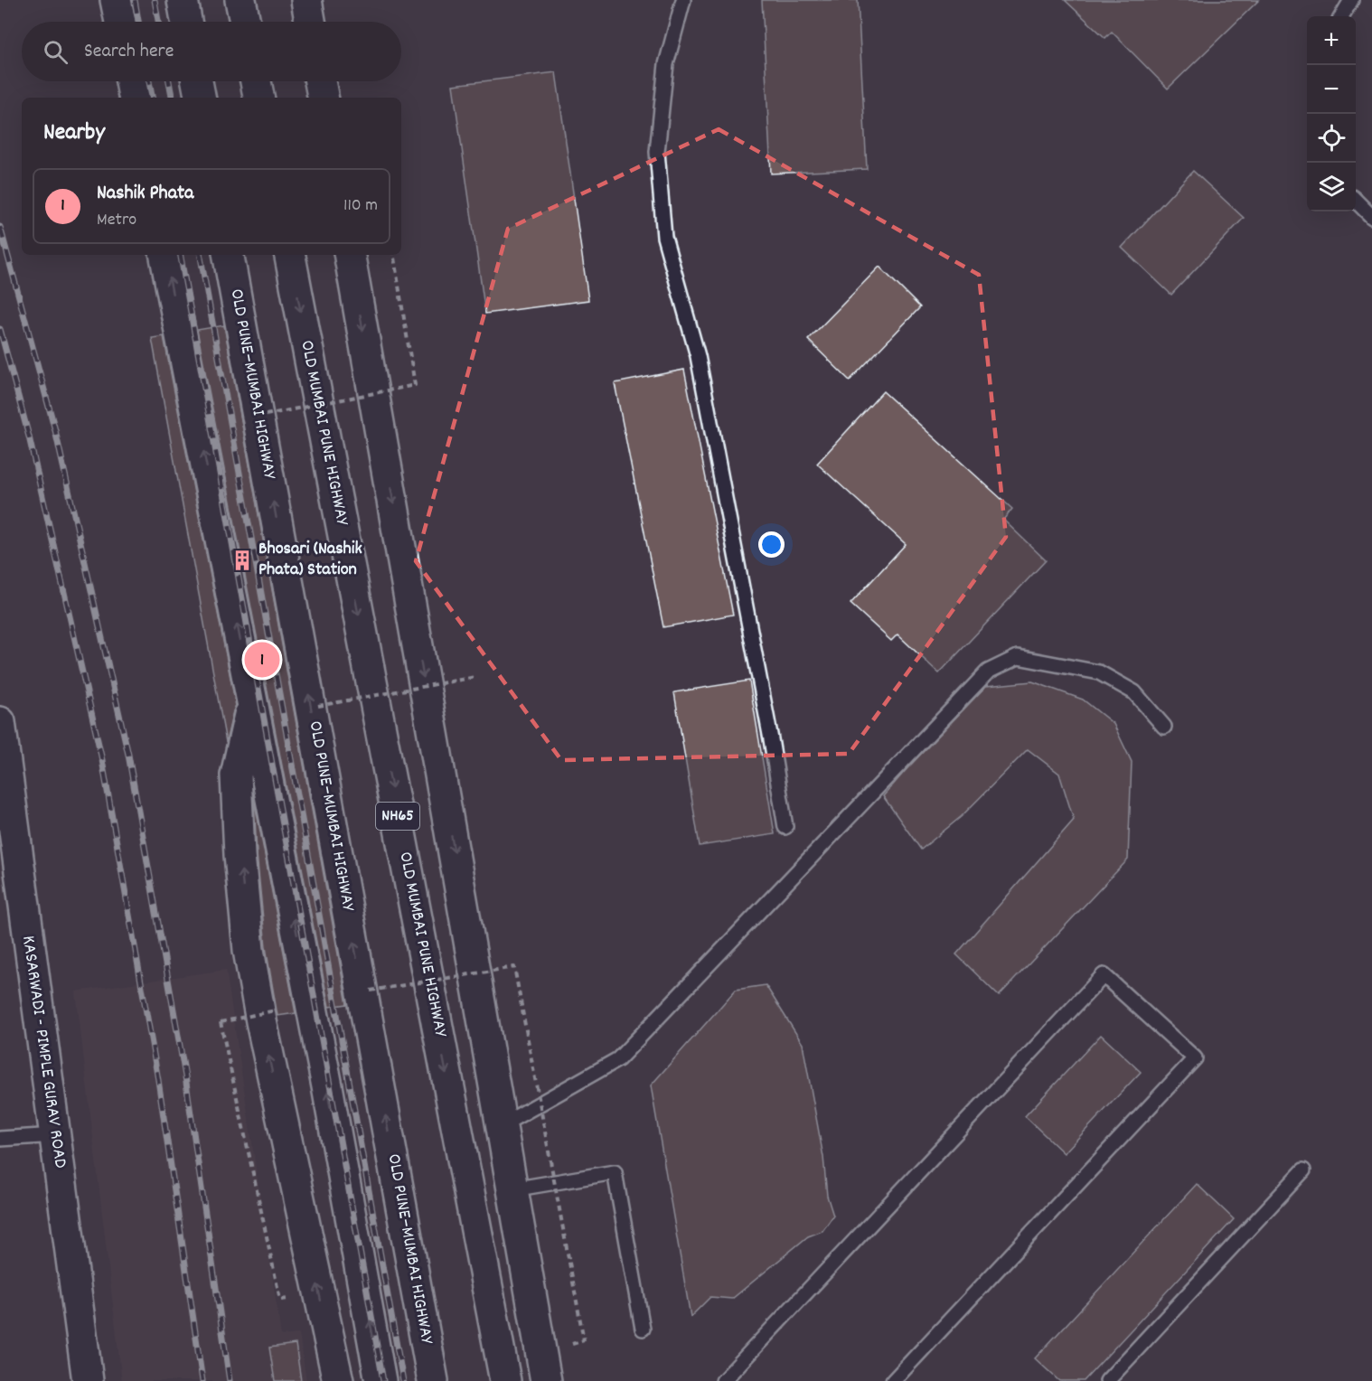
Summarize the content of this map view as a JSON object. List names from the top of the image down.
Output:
{
  "streets": {
    "main road": [
      "OLD PUNE–MUMBAI HIGHWAY",
      "OLD MUMBAI PUNE HIGHWAY",
      "NH65",
      "KASARWADI - PIMPLE GURAV ROAD"
    ]
  },
  "places": {
    "building": ["Bhosari (Nashik Phata) Station"]
  },
  "page": {
    "map_buttons": ["+", "−"],
    "search": "Search here",
    "heading": "Nearby",
    "list": [
      {
        "mark": "1",
        "name": "Nashik Phata",
        "note": "Metro",
        "value": "110 m"
      }
    ],
    "pins": "1"
  }
}
